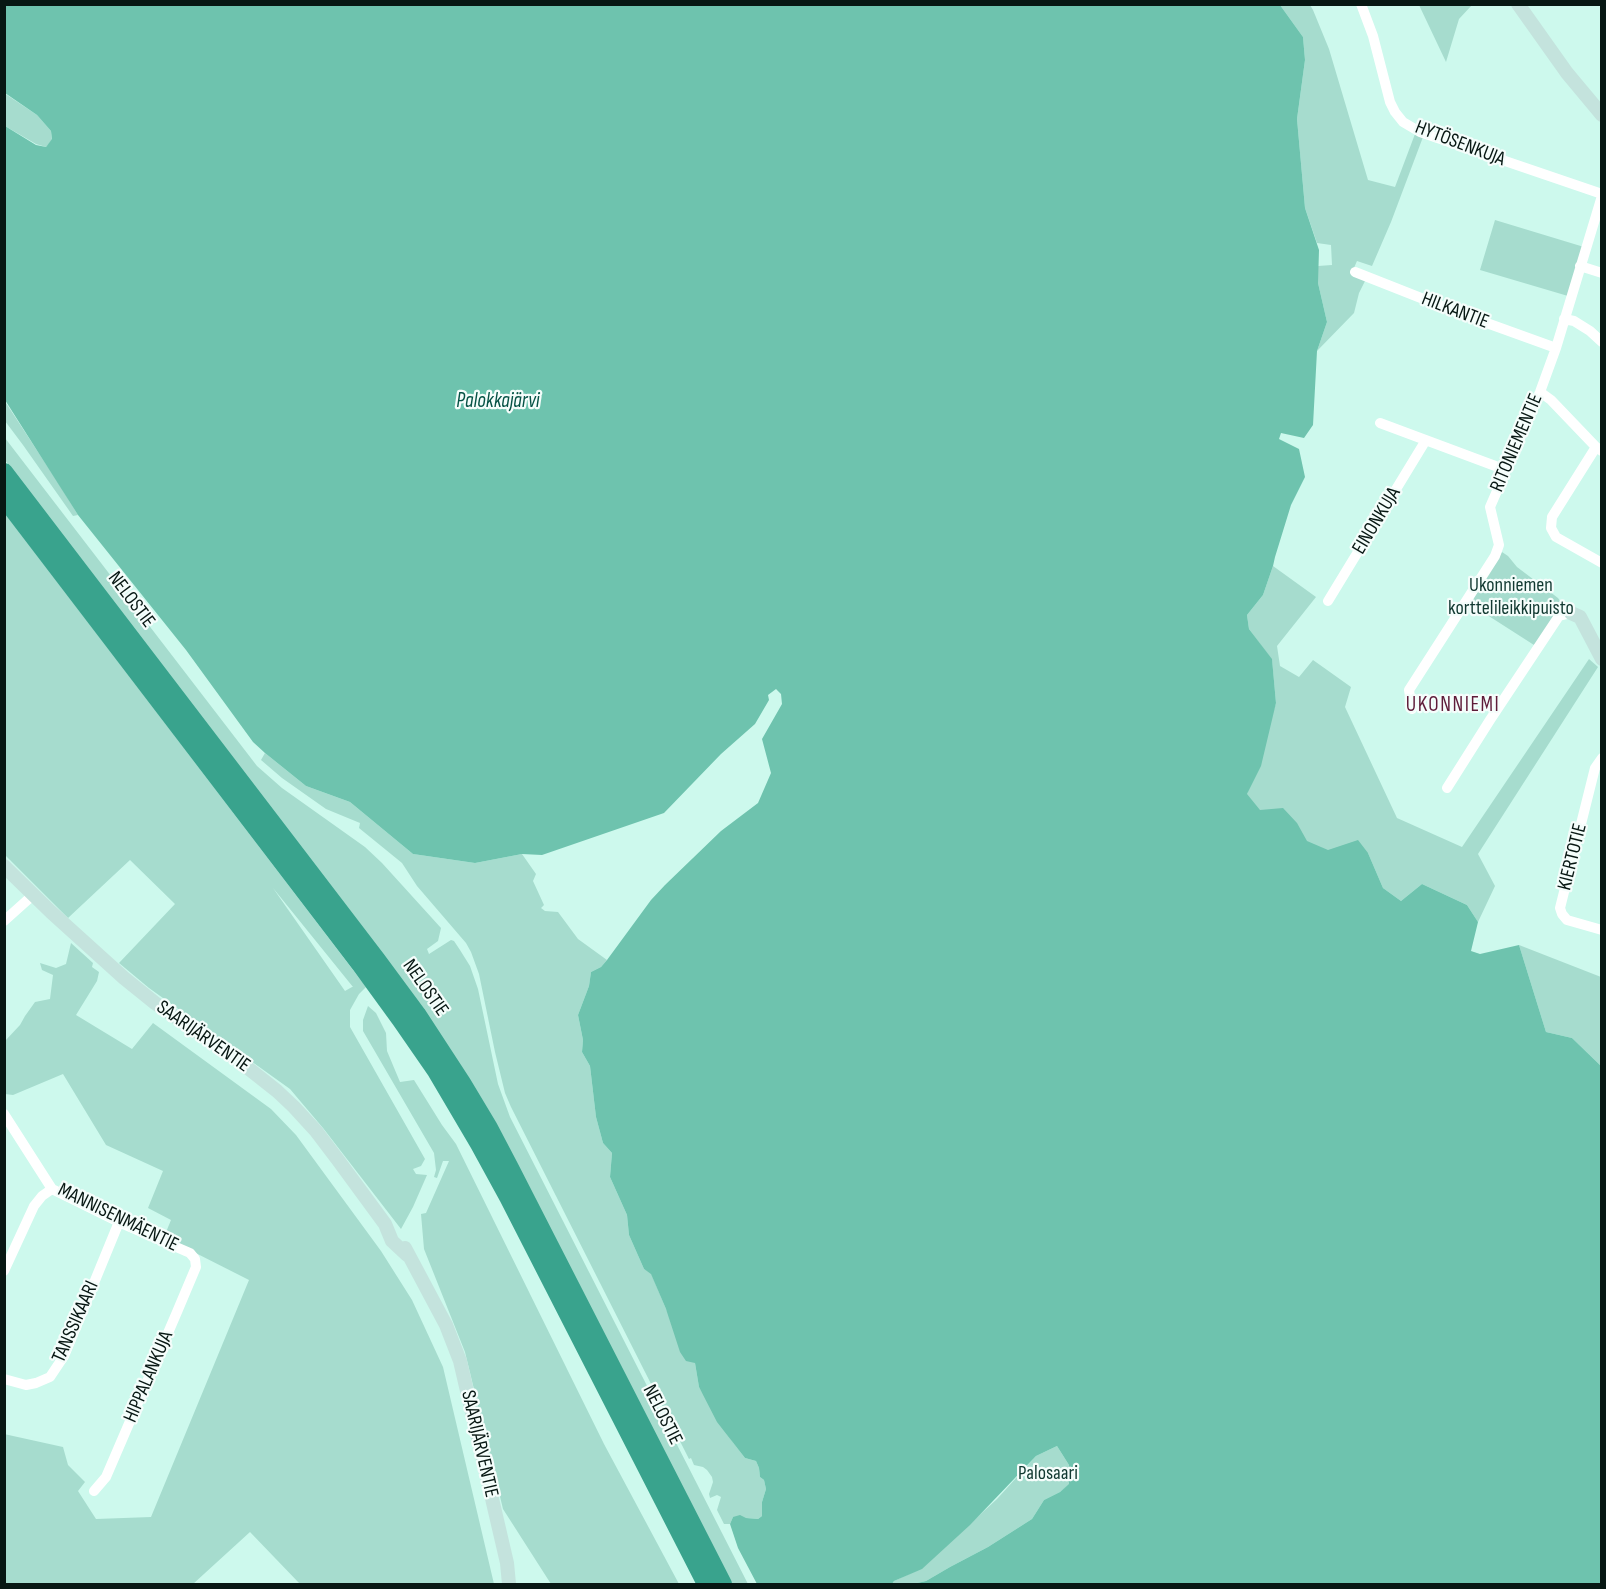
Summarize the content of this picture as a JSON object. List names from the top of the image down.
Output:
{
  "streets": {
    "highway": ["NELOSTIE"],
    "main road": ["SAARIJÄRVENTIE"],
    "street": [
      "HYTÖSENKUJA",
      "HILKANTIE",
      "RITONIEMENTIE",
      "EINONKUJA",
      "KIERTOTIE",
      "MANNISENMÄENTIE",
      "TANSSIKAARI",
      "HIPPALANKUJA"
    ]
  },
  "crossings": [
    ["HYTÖSENKUJA", "RITONIEMENTIE"],
    ["HILKANTIE", "RITONIEMENTIE"],
    ["MANNISENMÄENTIE", "TANSSIKAARI"],
    ["MANNISENMÄENTIE", "HIPPALANKUJA"]
  ],
  "districts": ["UKONNIEMI"],
  "water": ["Palokkajärvi"],
  "parks": ["Ukonniemen korttelileikkipuisto", "Palosaari"]
}
